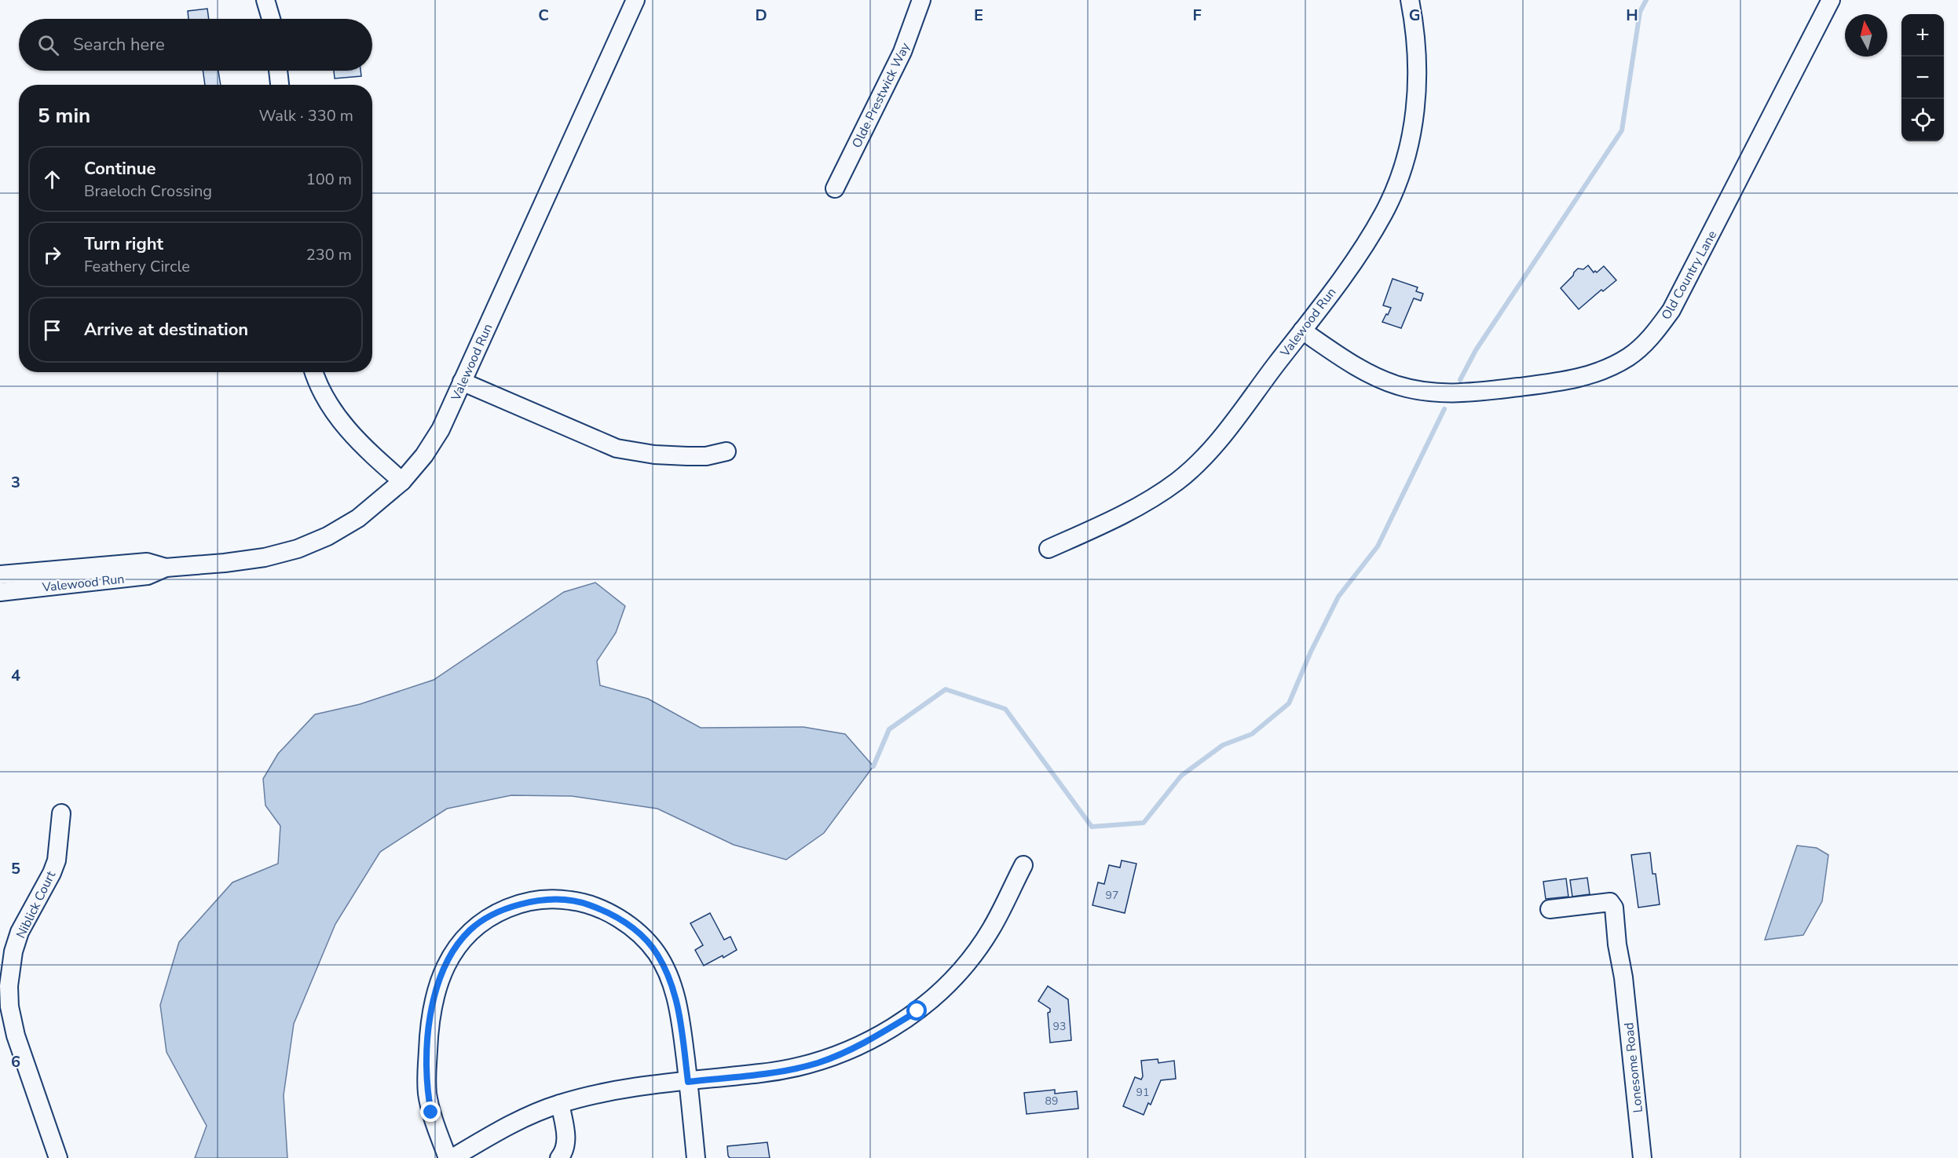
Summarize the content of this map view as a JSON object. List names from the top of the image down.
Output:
{
  "streets": {
    "street": [
      "Olde Prestwick Way",
      "Old Country Lane",
      "Valewood Run",
      "Niblick Court",
      "Lonesome Road"
    ]
  },
  "crossings": [
    ["Old Country Lane", "Valewood Run"]
  ],
  "house_numbers": [
    "97",
    "93",
    "91",
    "89"
  ],
  "north": "top",
  "page": {
    "map_buttons": ["+", "−"],
    "search": "Search here",
    "heading": ["5 min", "Walk · 330 m"],
    "list": [
      ["Continue", "Braeloch Crossing", "100 m"],
      ["Turn right", "Feathery Circle", "230 m"],
      "Arrive at destination"
    ]
  },
  "grid": {
    "columns": [
      "C",
      "D",
      "E",
      "F",
      "G",
      "H"
    ],
    "rows": [
      "3",
      "4",
      "5",
      "6"
    ]
  }
}
